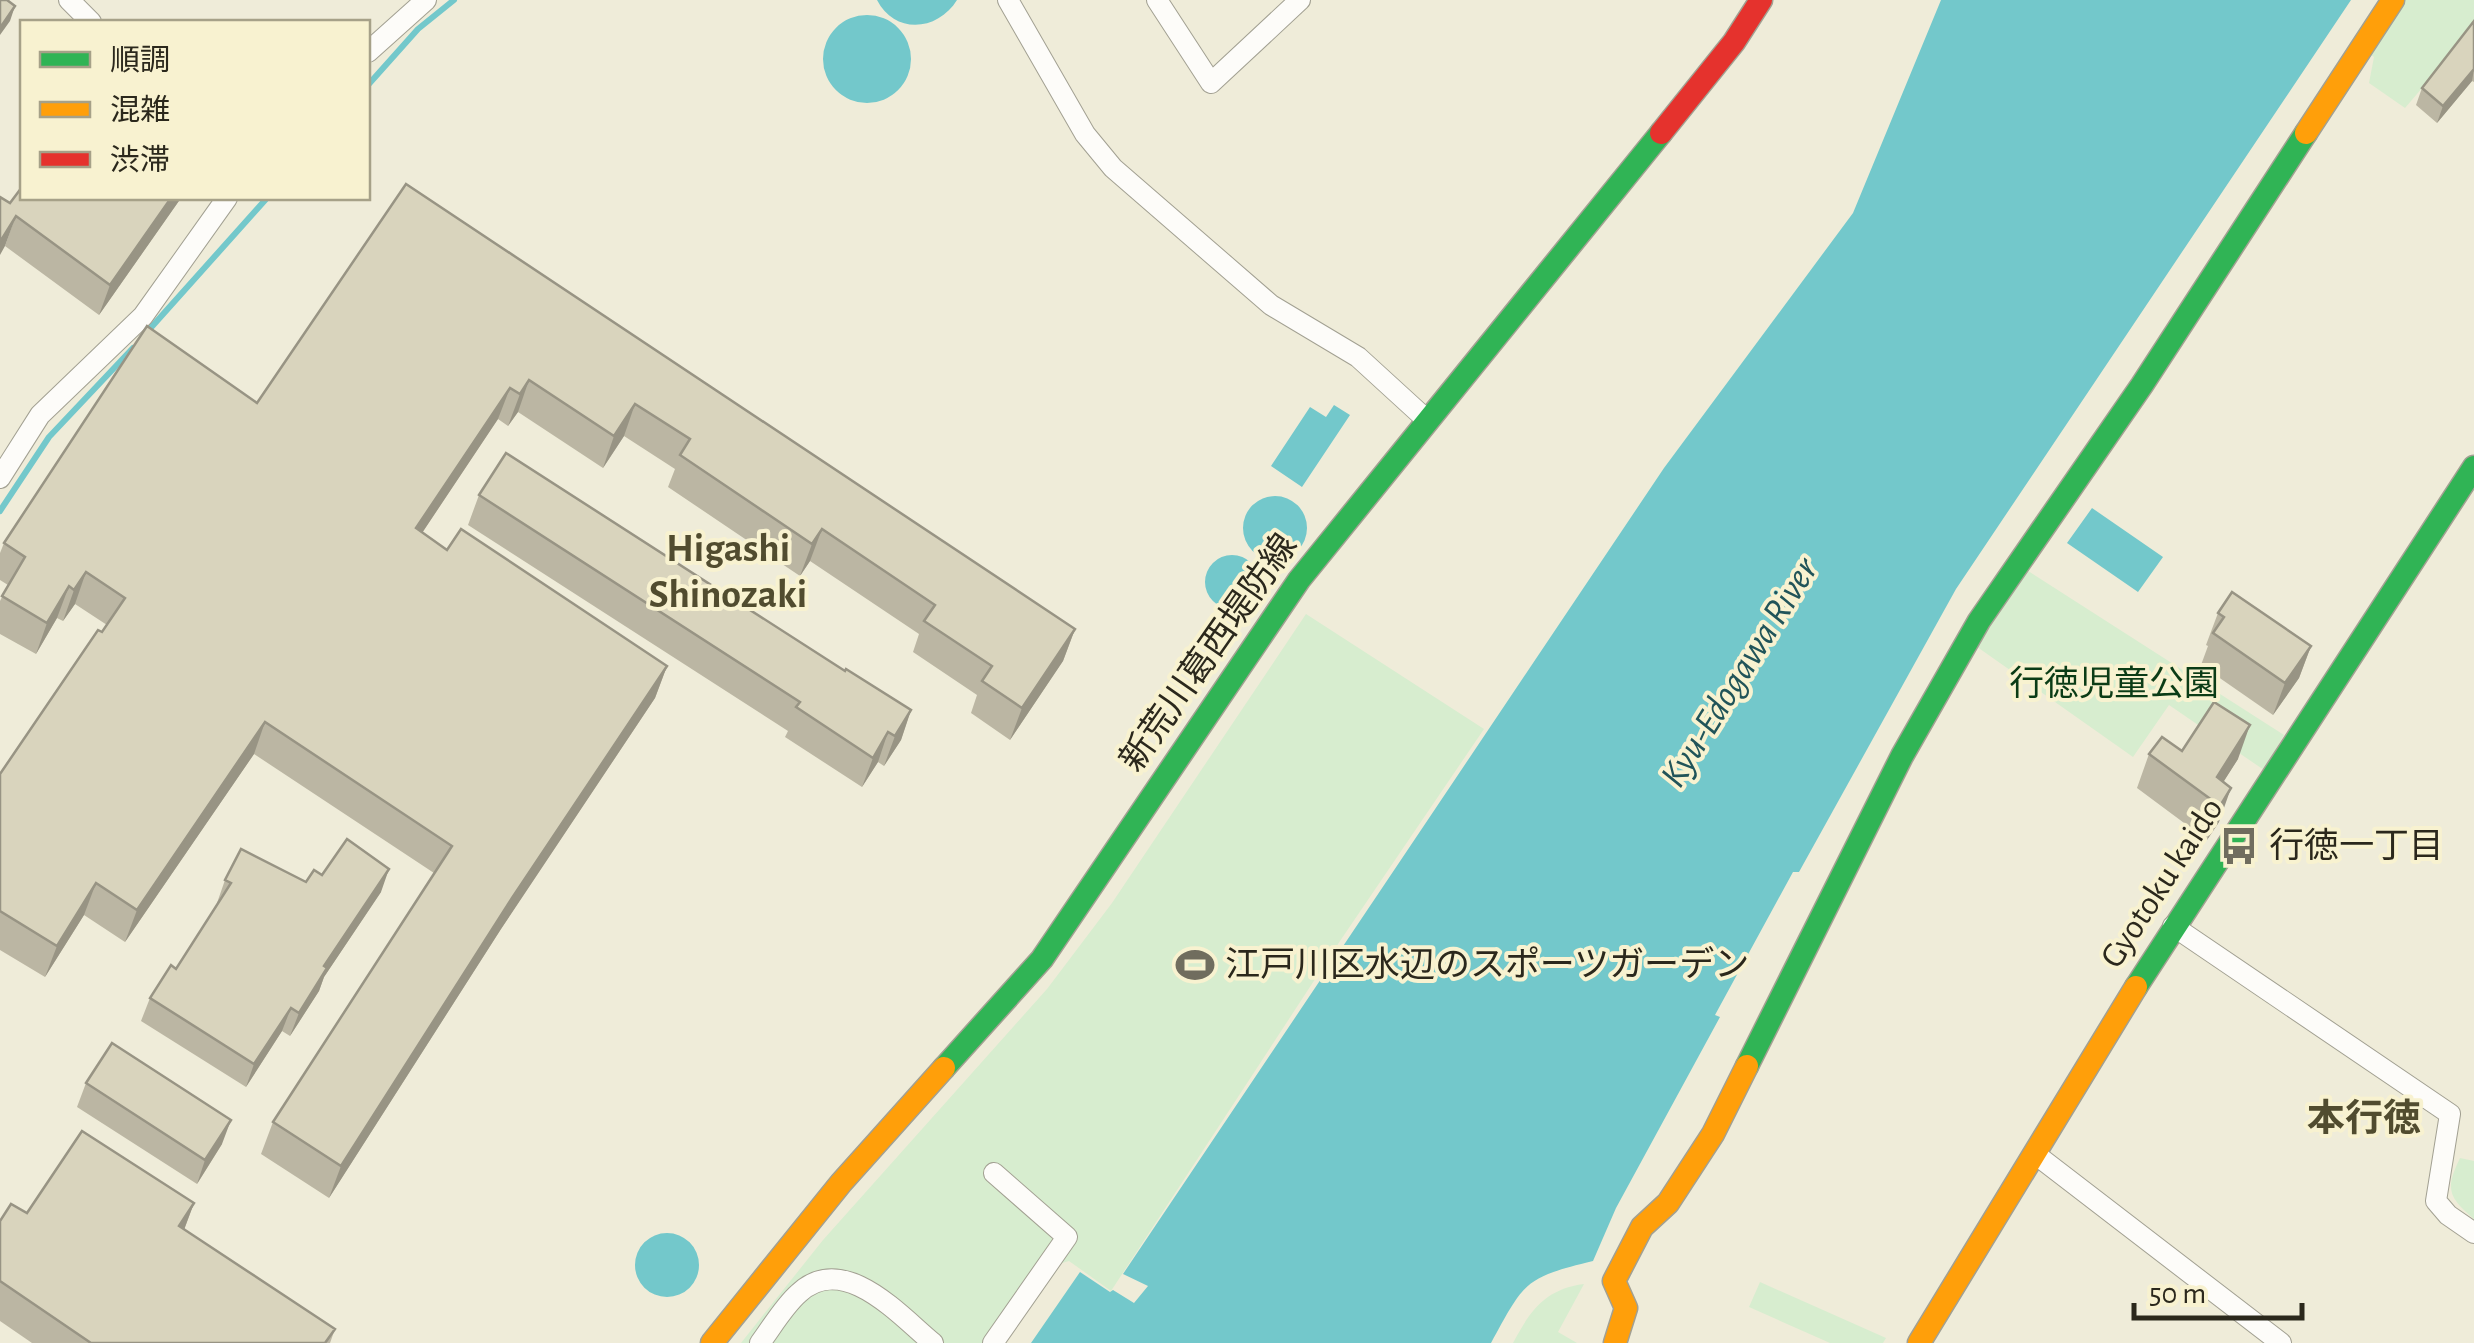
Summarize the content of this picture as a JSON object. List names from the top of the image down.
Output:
{
  "streets": {
    "main road": ["新荒川葛西堤防線", "Gyotoku kaido"]
  },
  "districts": ["Higashi Shinozaki", "本行徳"],
  "water": ["Kyu-Edogawa River"],
  "parks": ["行徳児童公園"],
  "places": {
    "bus stop": ["行徳一丁目"],
    "sports": ["江戸川区水辺のスポーツガーデン"]
  },
  "legend": ["順調", "混雑", "渋滞"],
  "scale_bar": "50 m"
}
